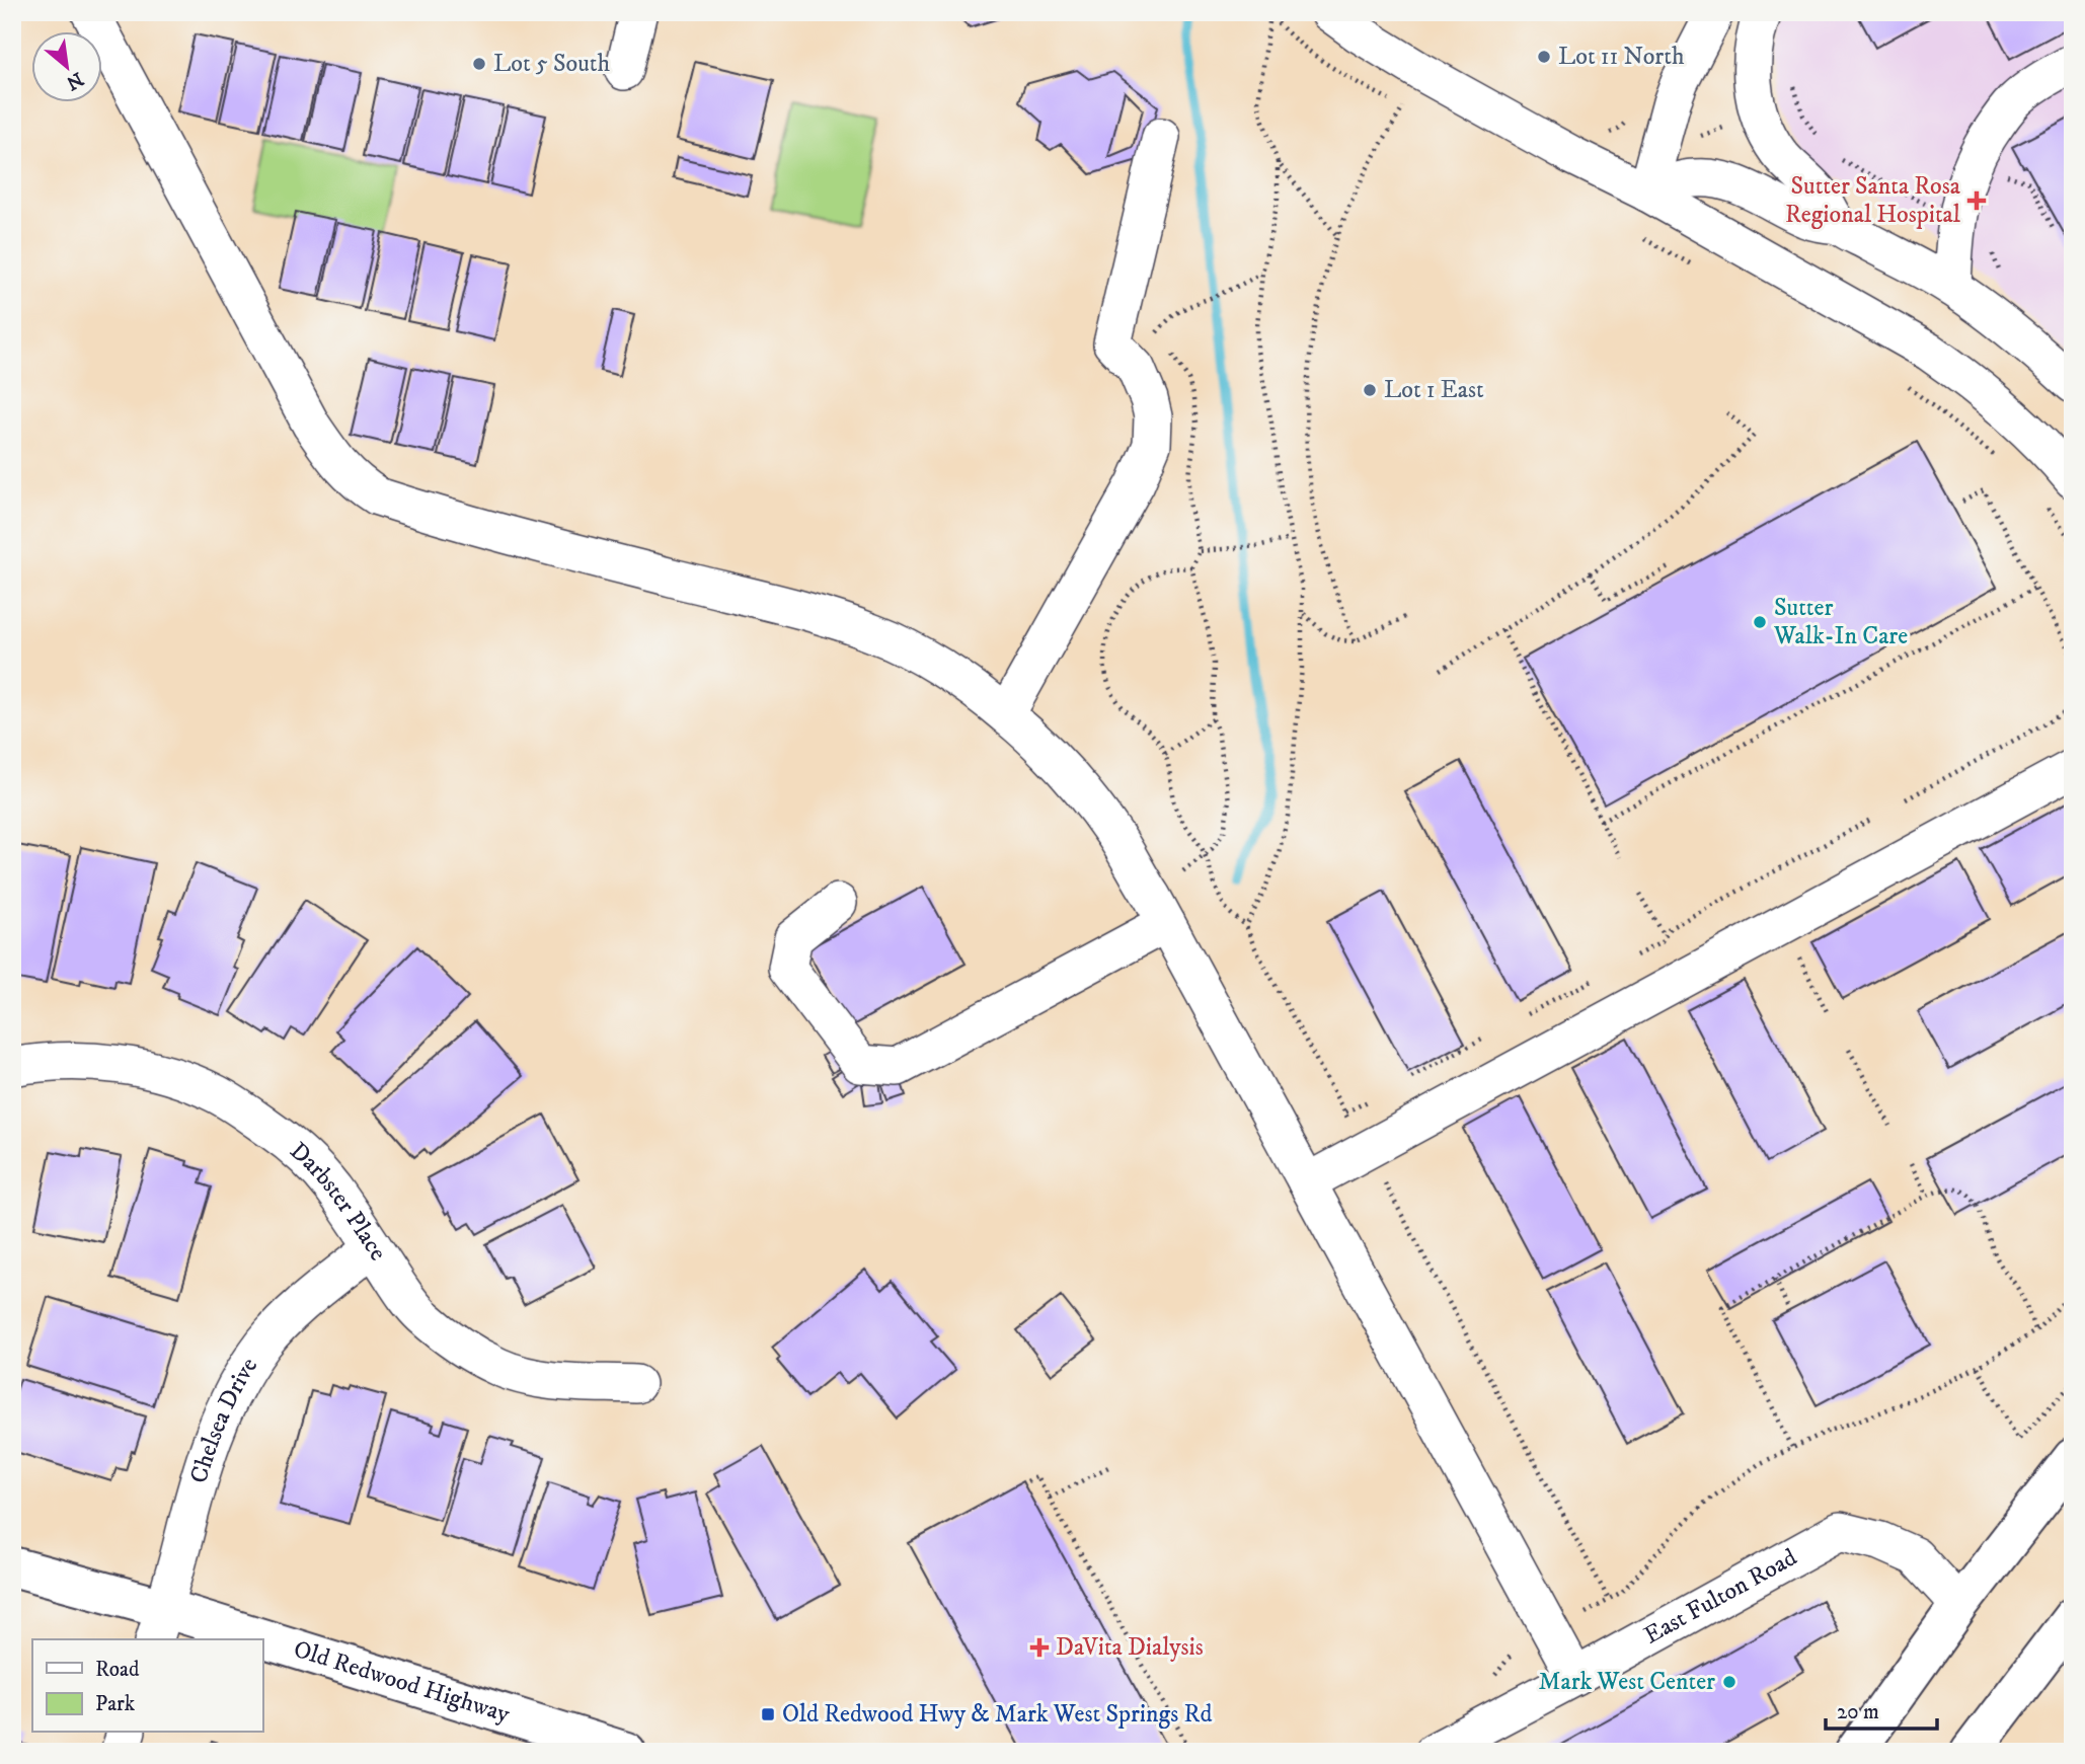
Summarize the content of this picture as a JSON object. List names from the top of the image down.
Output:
{
  "streets": {
    "main road": ["Old Redwood Highway"],
    "street": ["Darbster Place", "Chelsea Drive", "East Fulton Road"]
  },
  "crossings": [
    ["Darbster Place", "Chelsea Drive"],
    ["Chelsea Drive", "Old Redwood Highway"]
  ],
  "places": {
    "other": [
      "Lot 11 North",
      "Lot 5 South",
      "Lot 1 East",
      "Sutter Walk-In Care",
      "Mark West Center"
    ],
    "health": ["Sutter Santa Rosa Regional Hospital", "DaVita Dialysis"],
    "transit": ["Old Redwood Hwy & Mark West Springs Rd"]
  },
  "legend": ["Road", "Park"],
  "scale_bar": "20 m",
  "north": "bottom right"
}
